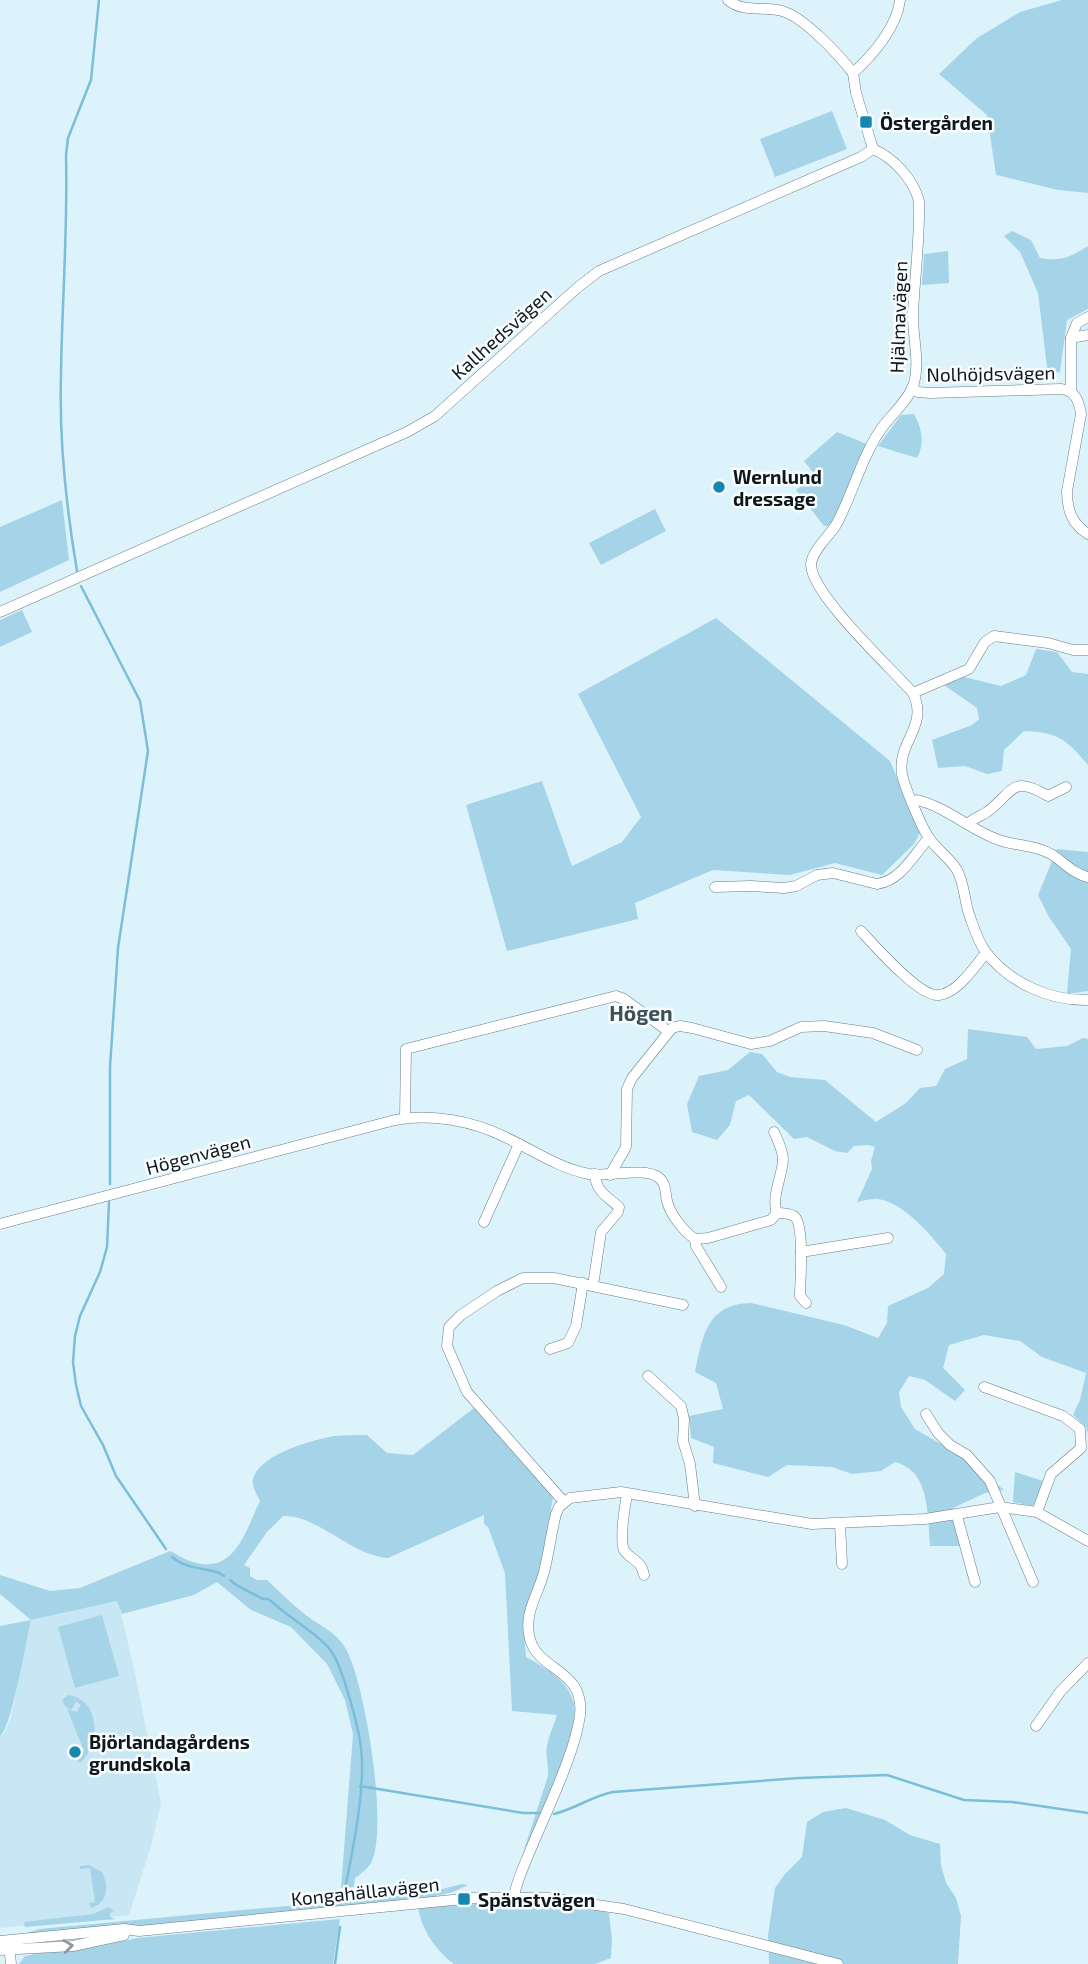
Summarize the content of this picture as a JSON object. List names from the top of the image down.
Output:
{
  "streets": {
    "street": [
      "Hjälmavägen",
      "Kallhedsvägen",
      "Nolhöjdsvägen",
      "Högenvägen",
      "Kongahällavägen"
    ]
  },
  "crossings": [
    ["Hjälmavägen", "Kallhedsvägen"],
    ["Hjälmavägen", "Nolhöjdsvägen"]
  ],
  "districts": ["Högen"],
  "places": {
    "transit": ["Östergården", "Spänstvägen"],
    "other": ["Wernlund dressage", "Björlandagårdens grundskola"]
  }
}
